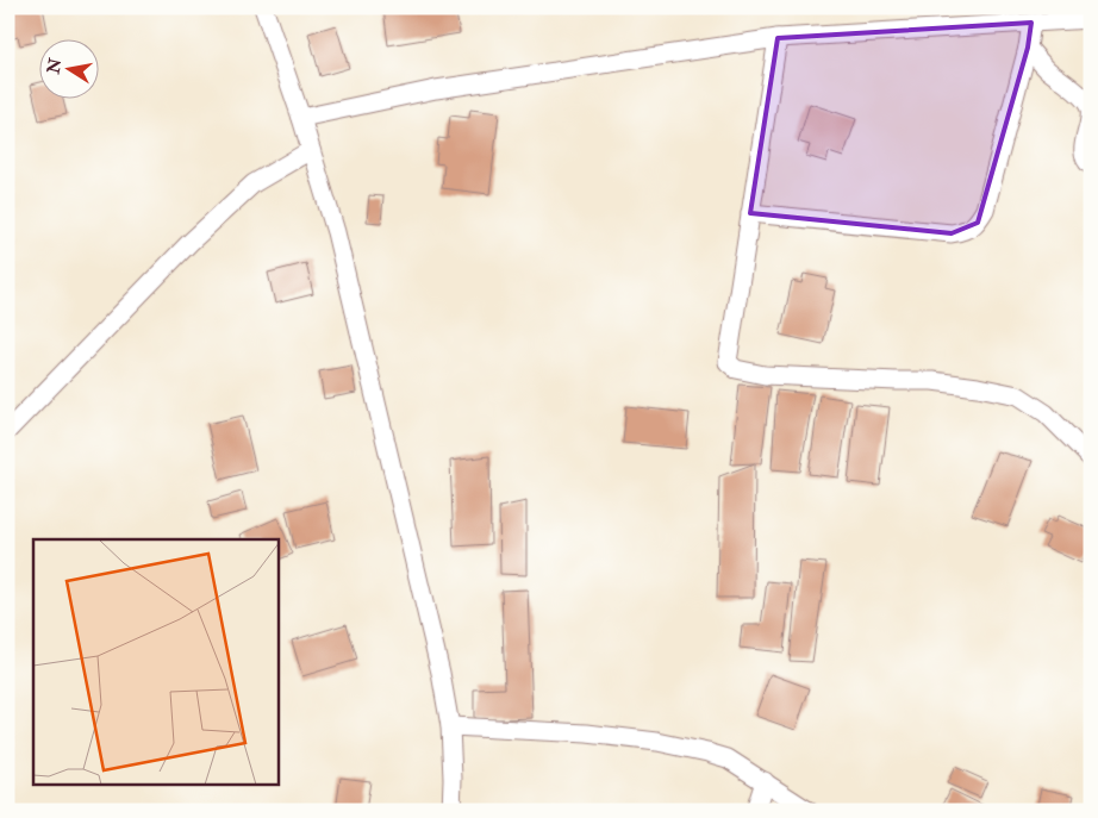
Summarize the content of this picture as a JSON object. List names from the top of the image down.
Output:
{
  "north": "left"
}
